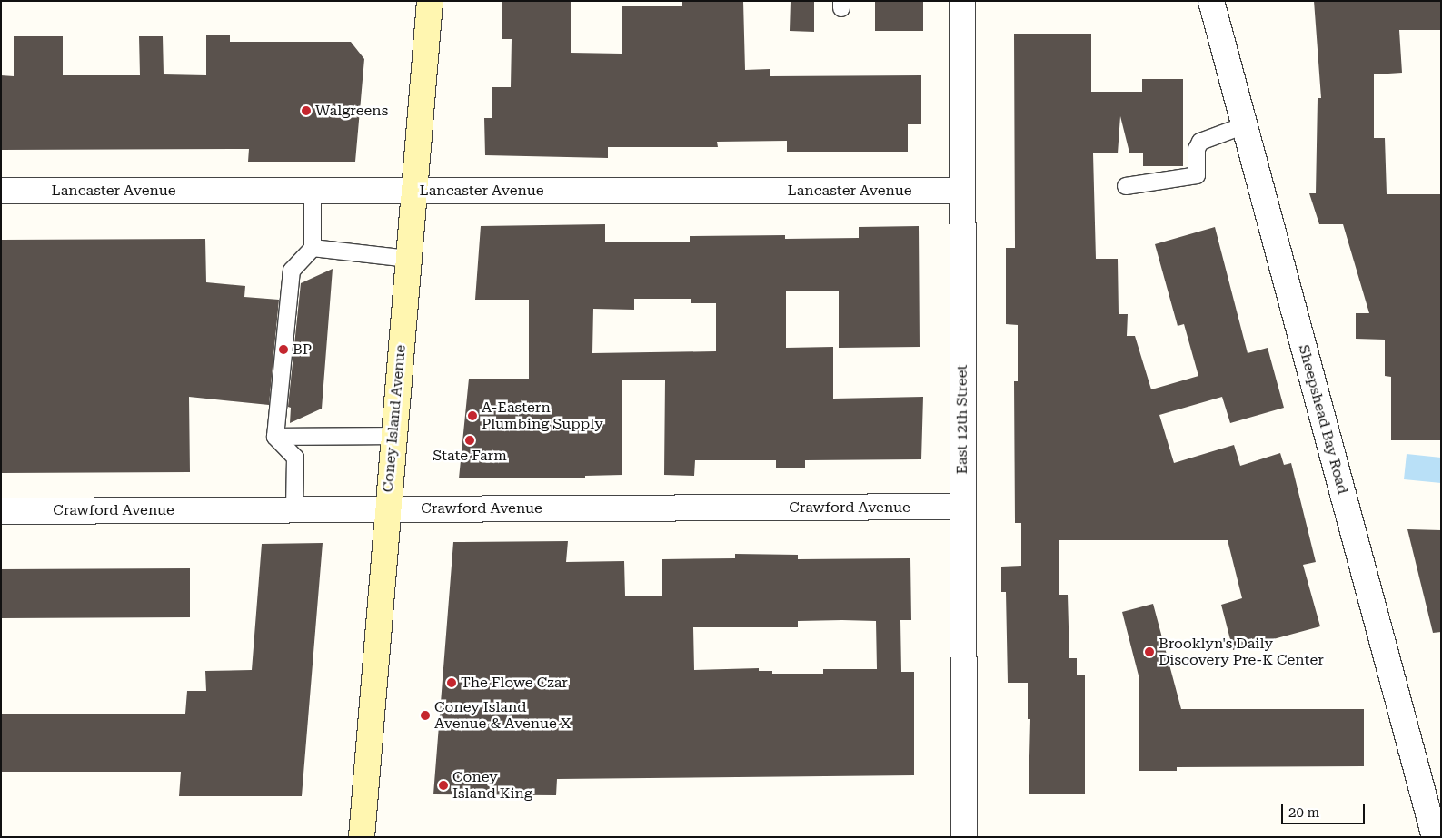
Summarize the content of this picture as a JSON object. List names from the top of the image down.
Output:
{
  "streets": {
    "main road": ["Coney Island Avenue"],
    "street": [
      "Lancaster Avenue",
      "East 12th Street",
      "Sheepshead Bay Road",
      "Crawford Avenue"
    ]
  },
  "crossings": [
    ["Lancaster Avenue", "Coney Island Avenue"],
    ["Lancaster Avenue", "East 12th Street"],
    ["Coney Island Avenue", "Crawford Avenue"],
    ["East 12th Street", "Crawford Avenue"]
  ],
  "places": [
    "Walgreens",
    "BP",
    "A-Eastern Plumbing Supply",
    "State Farm",
    "Brooklyn's Daily Discovery Pre-K Center",
    "The Flowe Czar",
    "Coney Island Avenue & Avenue X",
    "Coney Island King"
  ],
  "scale_bar": "20 m"
}
